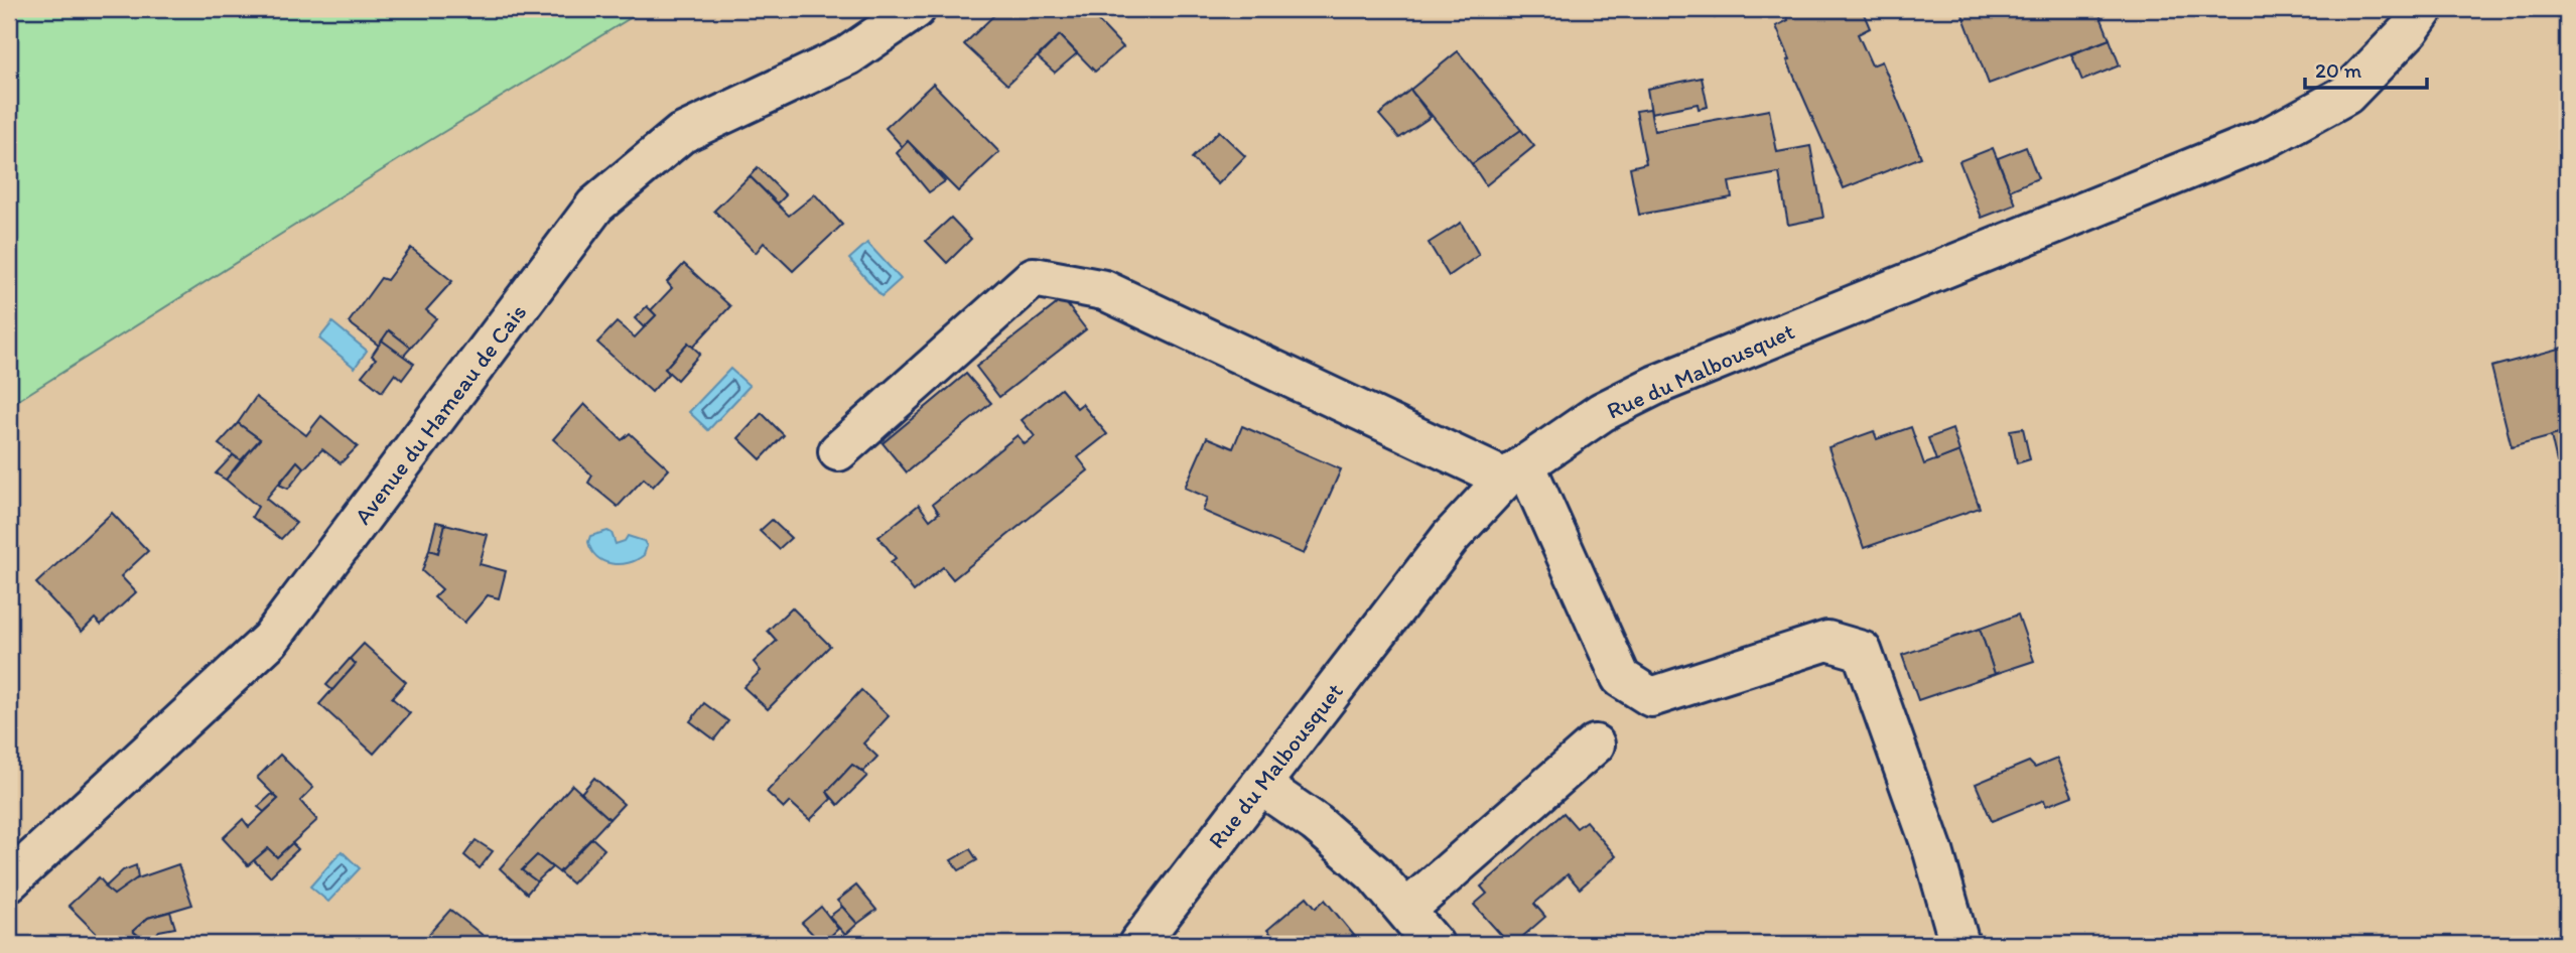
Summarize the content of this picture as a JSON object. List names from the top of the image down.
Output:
{
  "streets": {
    "street": ["Rue du Malbousquet", "Avenue du Hameau de Cais"]
  },
  "scale_bar": "20 m"
}
